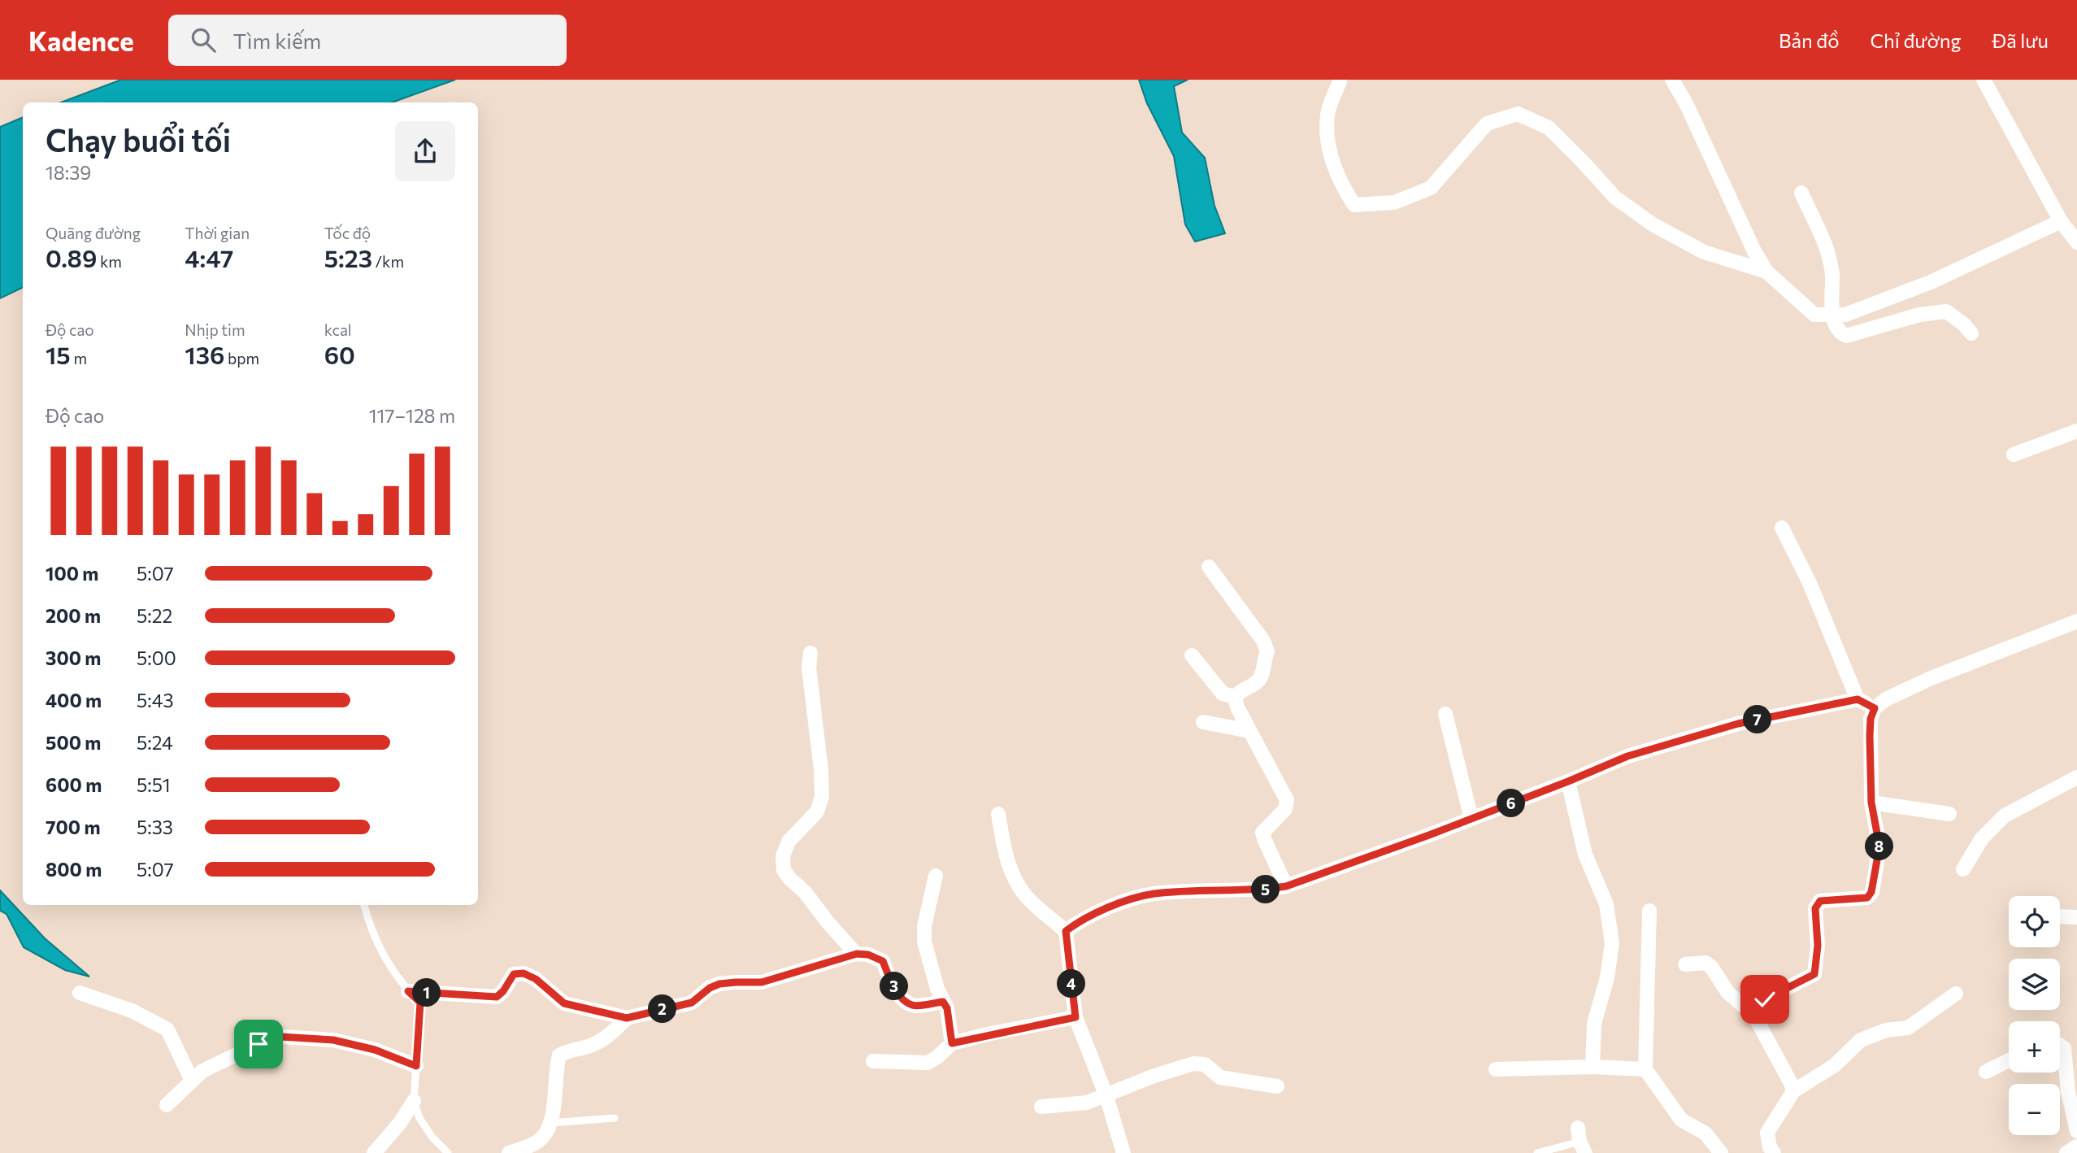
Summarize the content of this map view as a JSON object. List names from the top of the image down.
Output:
{
  "page": {
    "header": "Kadence",
    "search": "Tìm kiếm",
    "nav": ["Bản đồ", "Chỉ đường", "Đã lưu"],
    "heading": ["Chạy buổi tối", "18:39"],
    "stats": [
      ["Quãng đường", "0.89 km"],
      ["Thời gian", "4:47"],
      ["Tốc độ", "5:23 /km"],
      ["Độ cao", "15 m"],
      ["Nhịp tim", "136 bpm"],
      ["kcal", "60"]
    ],
    "chart": ["Độ cao", "117–128 m"],
    "list": [
      {
        "name": "100 m",
        "note": "5:07"
      },
      {
        "name": "200 m",
        "note": "5:22"
      },
      {
        "name": "300 m",
        "note": "5:00"
      },
      {
        "name": "400 m",
        "note": "5:43"
      },
      {
        "name": "500 m",
        "note": "5:24"
      },
      {
        "name": "600 m",
        "note": "5:51"
      },
      {
        "name": "700 m",
        "note": "5:33"
      },
      {
        "name": "800 m",
        "note": "5:07"
      }
    ],
    "pins": [
      "7",
      "6",
      "8",
      "5",
      "4",
      "3",
      "1",
      "2"
    ],
    "map_buttons": ["+", "−"]
  }
}
